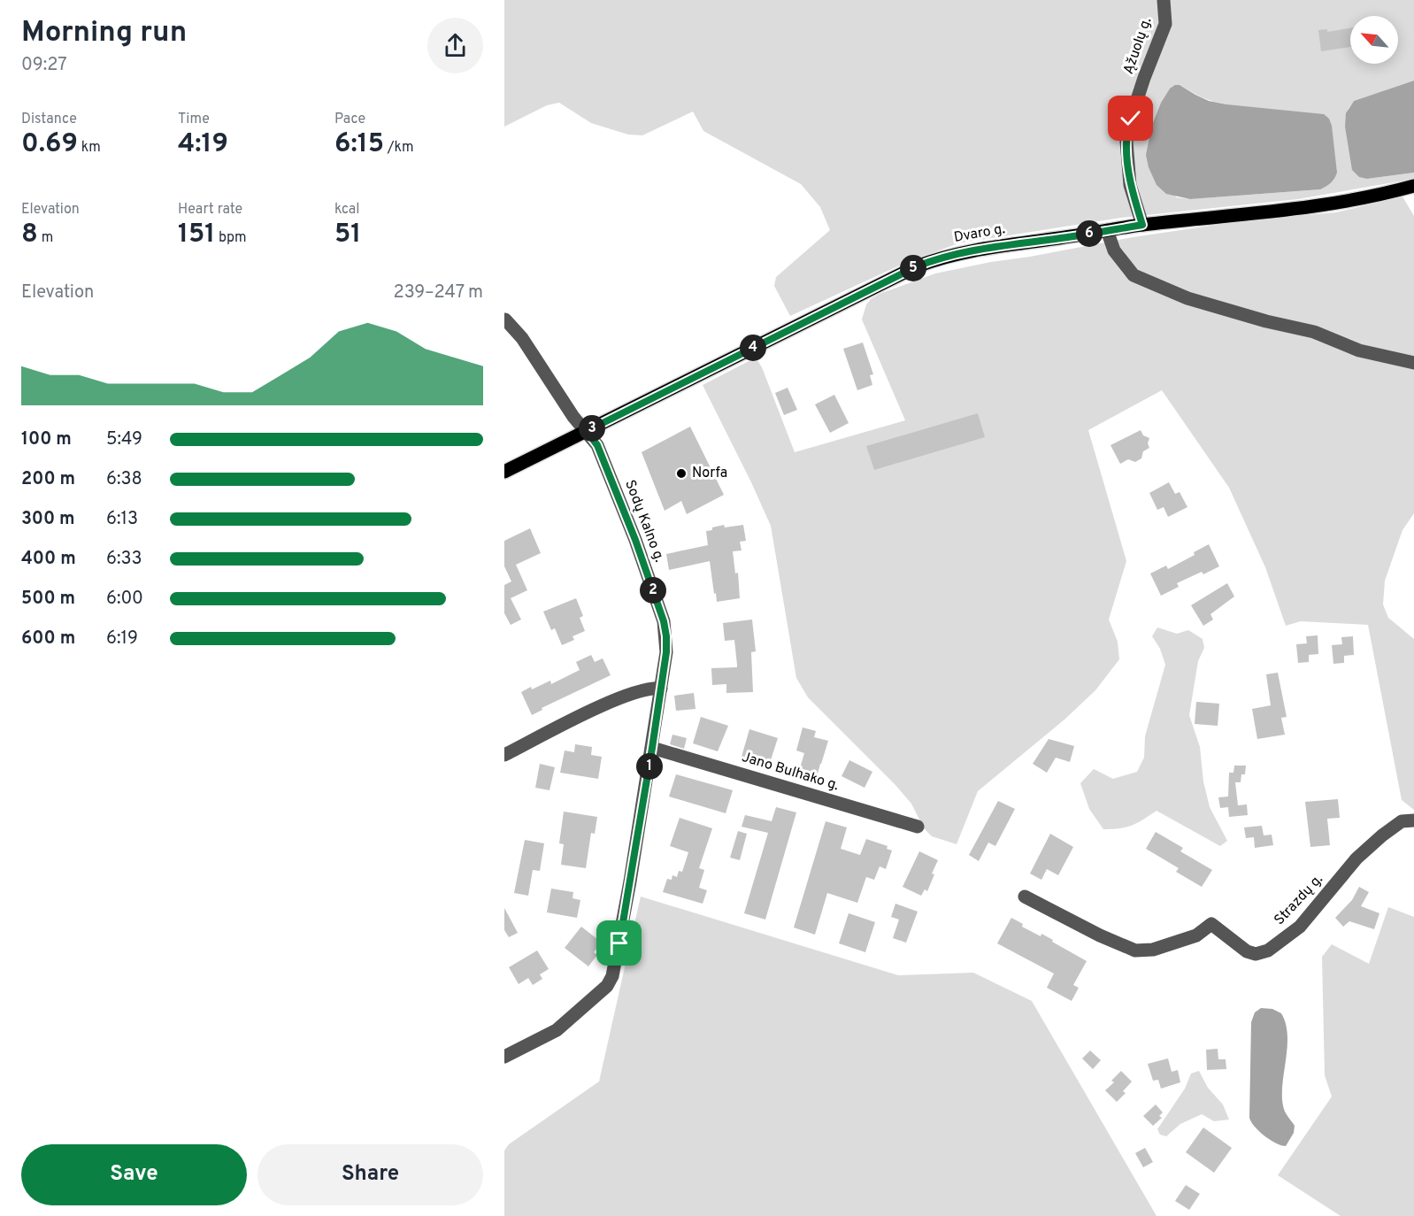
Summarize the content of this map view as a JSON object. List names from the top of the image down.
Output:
{
  "streets": {
    "main road": ["Dvaro g."],
    "street": [
      "Ąžuolų g.",
      "Sodų Kalno g.",
      "Jano Bulhako g.",
      "Strazdų g."
    ]
  },
  "crossings": [
    ["Ąžuolų g.", "Dvaro g."],
    ["Dvaro g.", "Sodų Kalno g."],
    ["Sodų Kalno g.", "Jano Bulhako g."]
  ],
  "places": ["Norfa"],
  "north": "top left",
  "page": {
    "heading": ["Morning run", "09:27"],
    "stats": [
      ["Distance", "0.69 km"],
      ["Time", "4:19"],
      ["Pace", "6:15 /km"],
      ["Elevation", "8 m"],
      ["Heart rate", "151 bpm"],
      ["kcal", "51"]
    ],
    "pins": [
      "6",
      "5",
      "4",
      "3",
      "2",
      "1"
    ],
    "chart": ["Elevation", "239–247 m"],
    "list": [
      {
        "name": "100 m",
        "note": "5:49"
      },
      {
        "name": "200 m",
        "note": "6:38"
      },
      {
        "name": "300 m",
        "note": "6:13"
      },
      {
        "name": "400 m",
        "note": "6:33"
      },
      {
        "name": "500 m",
        "note": "6:00"
      },
      {
        "name": "600 m",
        "note": "6:19"
      }
    ],
    "buttons": ["Save", "Share"]
  }
}
